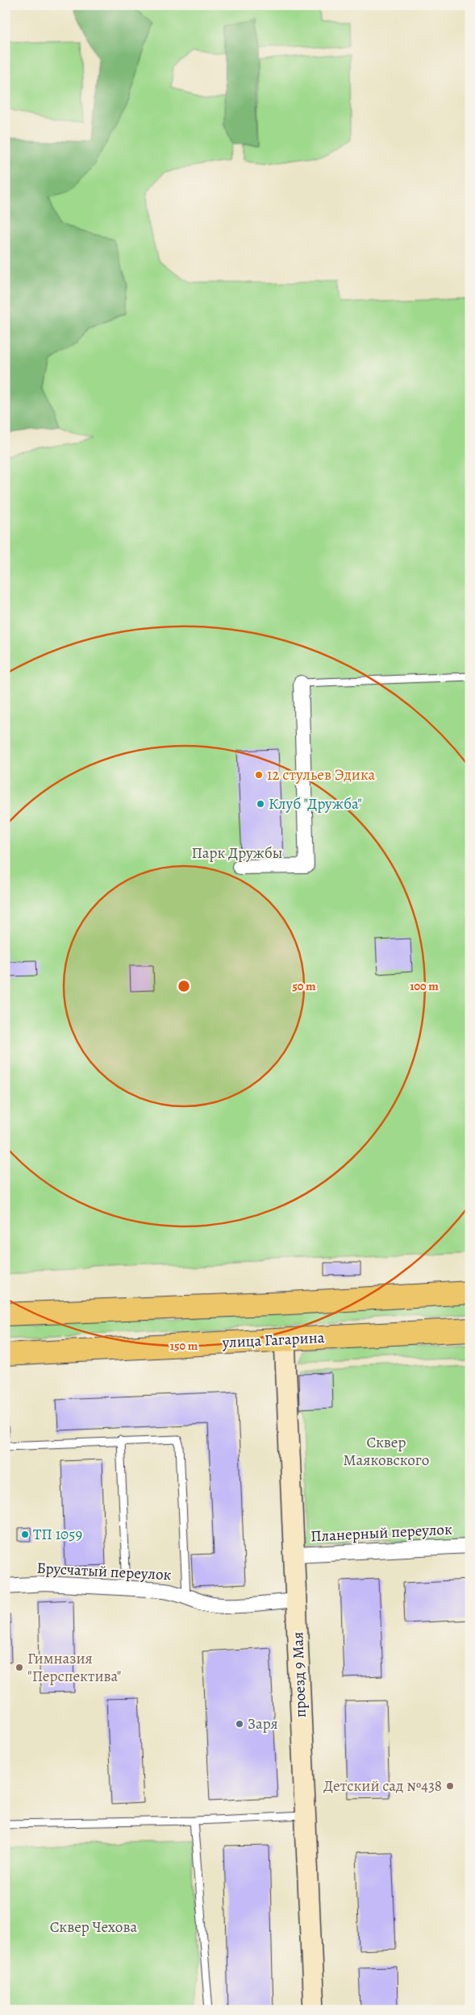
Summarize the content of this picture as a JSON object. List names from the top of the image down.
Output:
{
  "streets": {
    "main road": ["улица Гагарина"],
    "street": ["Планерный переулок", "Брусчатый переулок", "проезд 9 Мая"]
  },
  "crossings": [
    ["улица Гагарина", "проезд 9 Мая"],
    ["Планерный переулок", "проезд 9 Мая"],
    ["Брусчатый переулок", "проезд 9 Мая"]
  ],
  "parks": ["Парк Дружбы", "Сквер Маяковского", "Сквер Чехова"],
  "places": [
    "12 стульев Эдика",
    "Клуб \"Дружба\"",
    "ТП 1059",
    "Гимназия \"Перспектива\"",
    "Заря",
    "Детский сад №438"
  ],
  "rings": ["50 m", "100 m", "150 m"]
}
